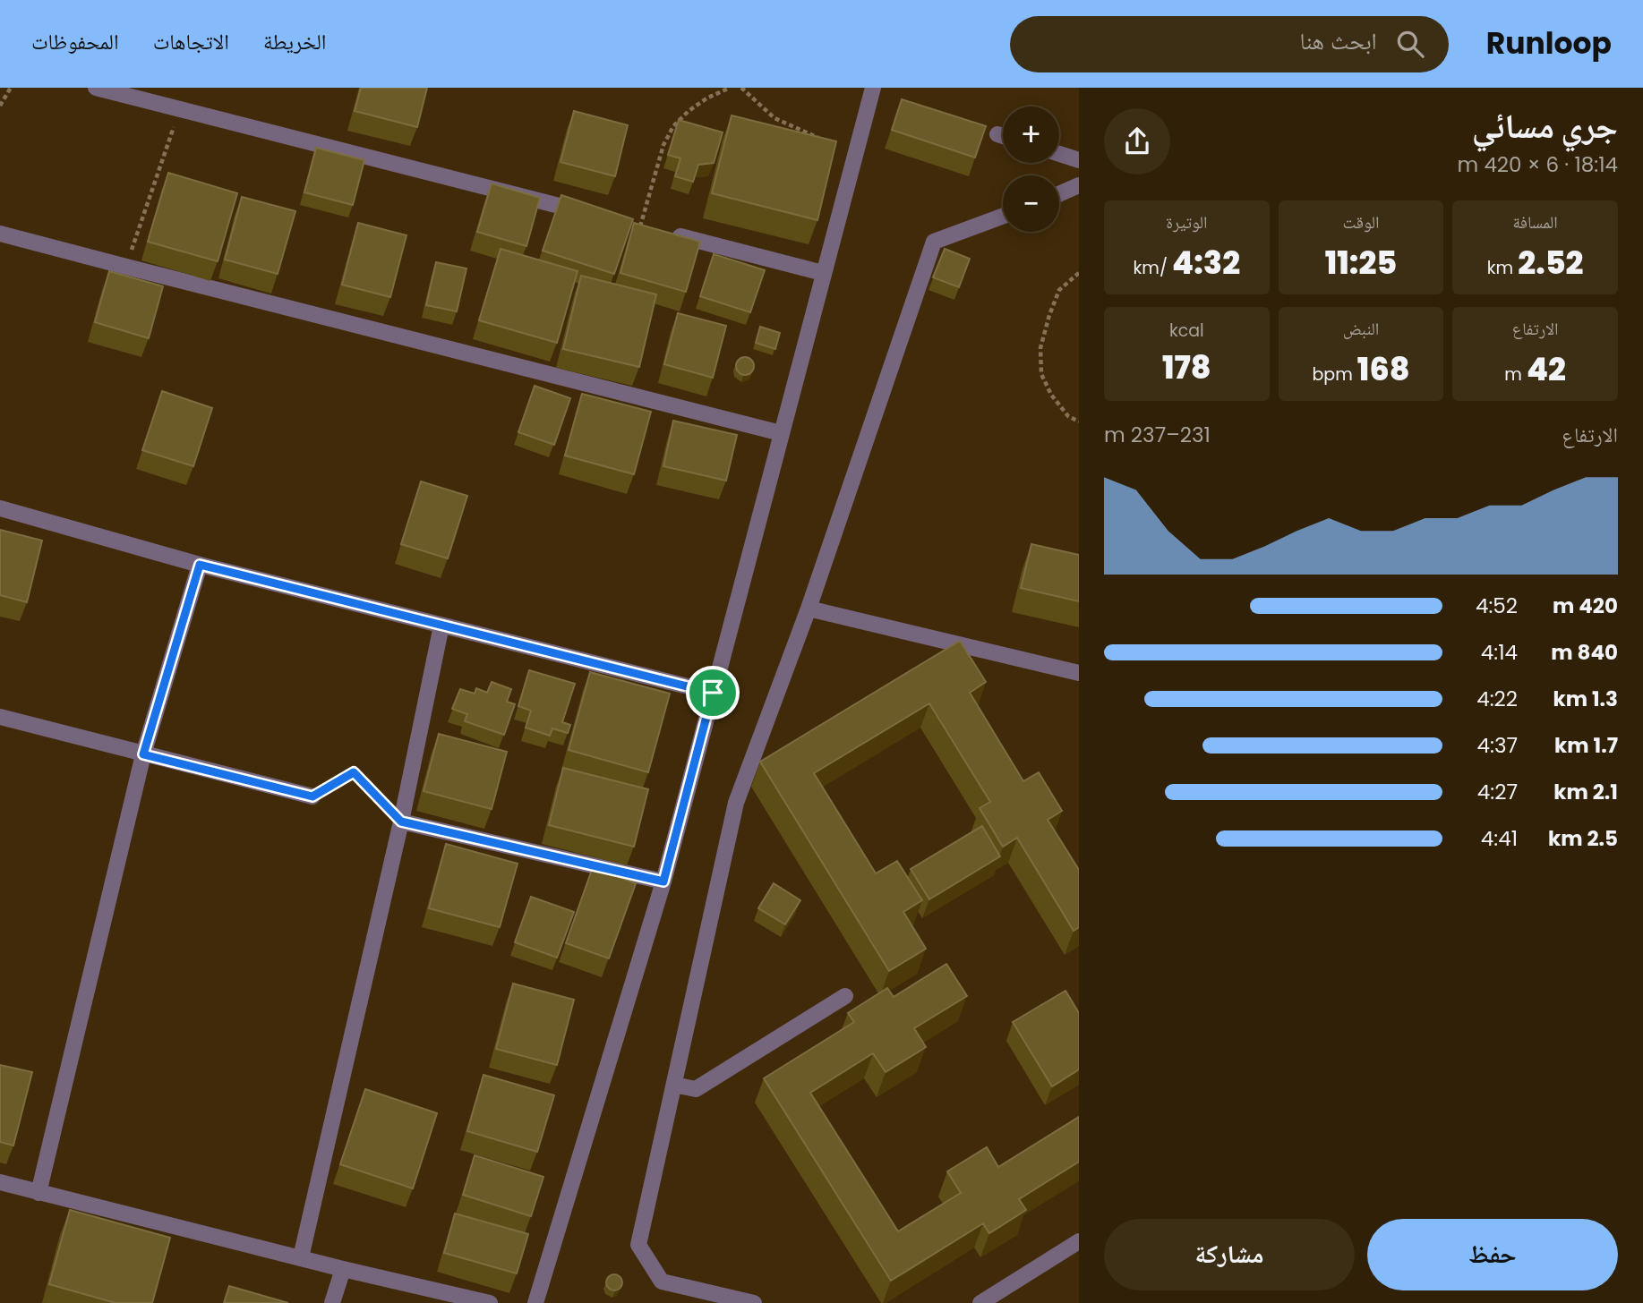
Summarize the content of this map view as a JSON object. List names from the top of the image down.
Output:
{
  "page": {
    "header": "Runloop",
    "search": "ابحث هنا",
    "nav": ["الخريطة", "الاتجاهات", "المحفوظات"],
    "heading": ["جري مسائي", "18:14 · 6 × 420 m"],
    "map_buttons": ["+", "−"],
    "stats": [
      ["المسافة", "2.52 km"],
      ["الوقت", "11:25"],
      ["الوتيرة", "4:32 /km"],
      ["الارتفاع", "42 m"],
      ["النبض", "168 bpm"],
      ["kcal", "178"]
    ],
    "chart": ["الارتفاع", "231–237 m"],
    "list": [
      {
        "name": "420 m",
        "note": "4:52"
      },
      {
        "name": "840 m",
        "note": "4:14"
      },
      {
        "name": "1.3 km",
        "note": "4:22"
      },
      {
        "name": "1.7 km",
        "note": "4:37"
      },
      {
        "name": "2.1 km",
        "note": "4:27"
      },
      {
        "name": "2.5 km",
        "note": "4:41"
      }
    ],
    "buttons": ["حفظ", "مشاركة"]
  }
}
